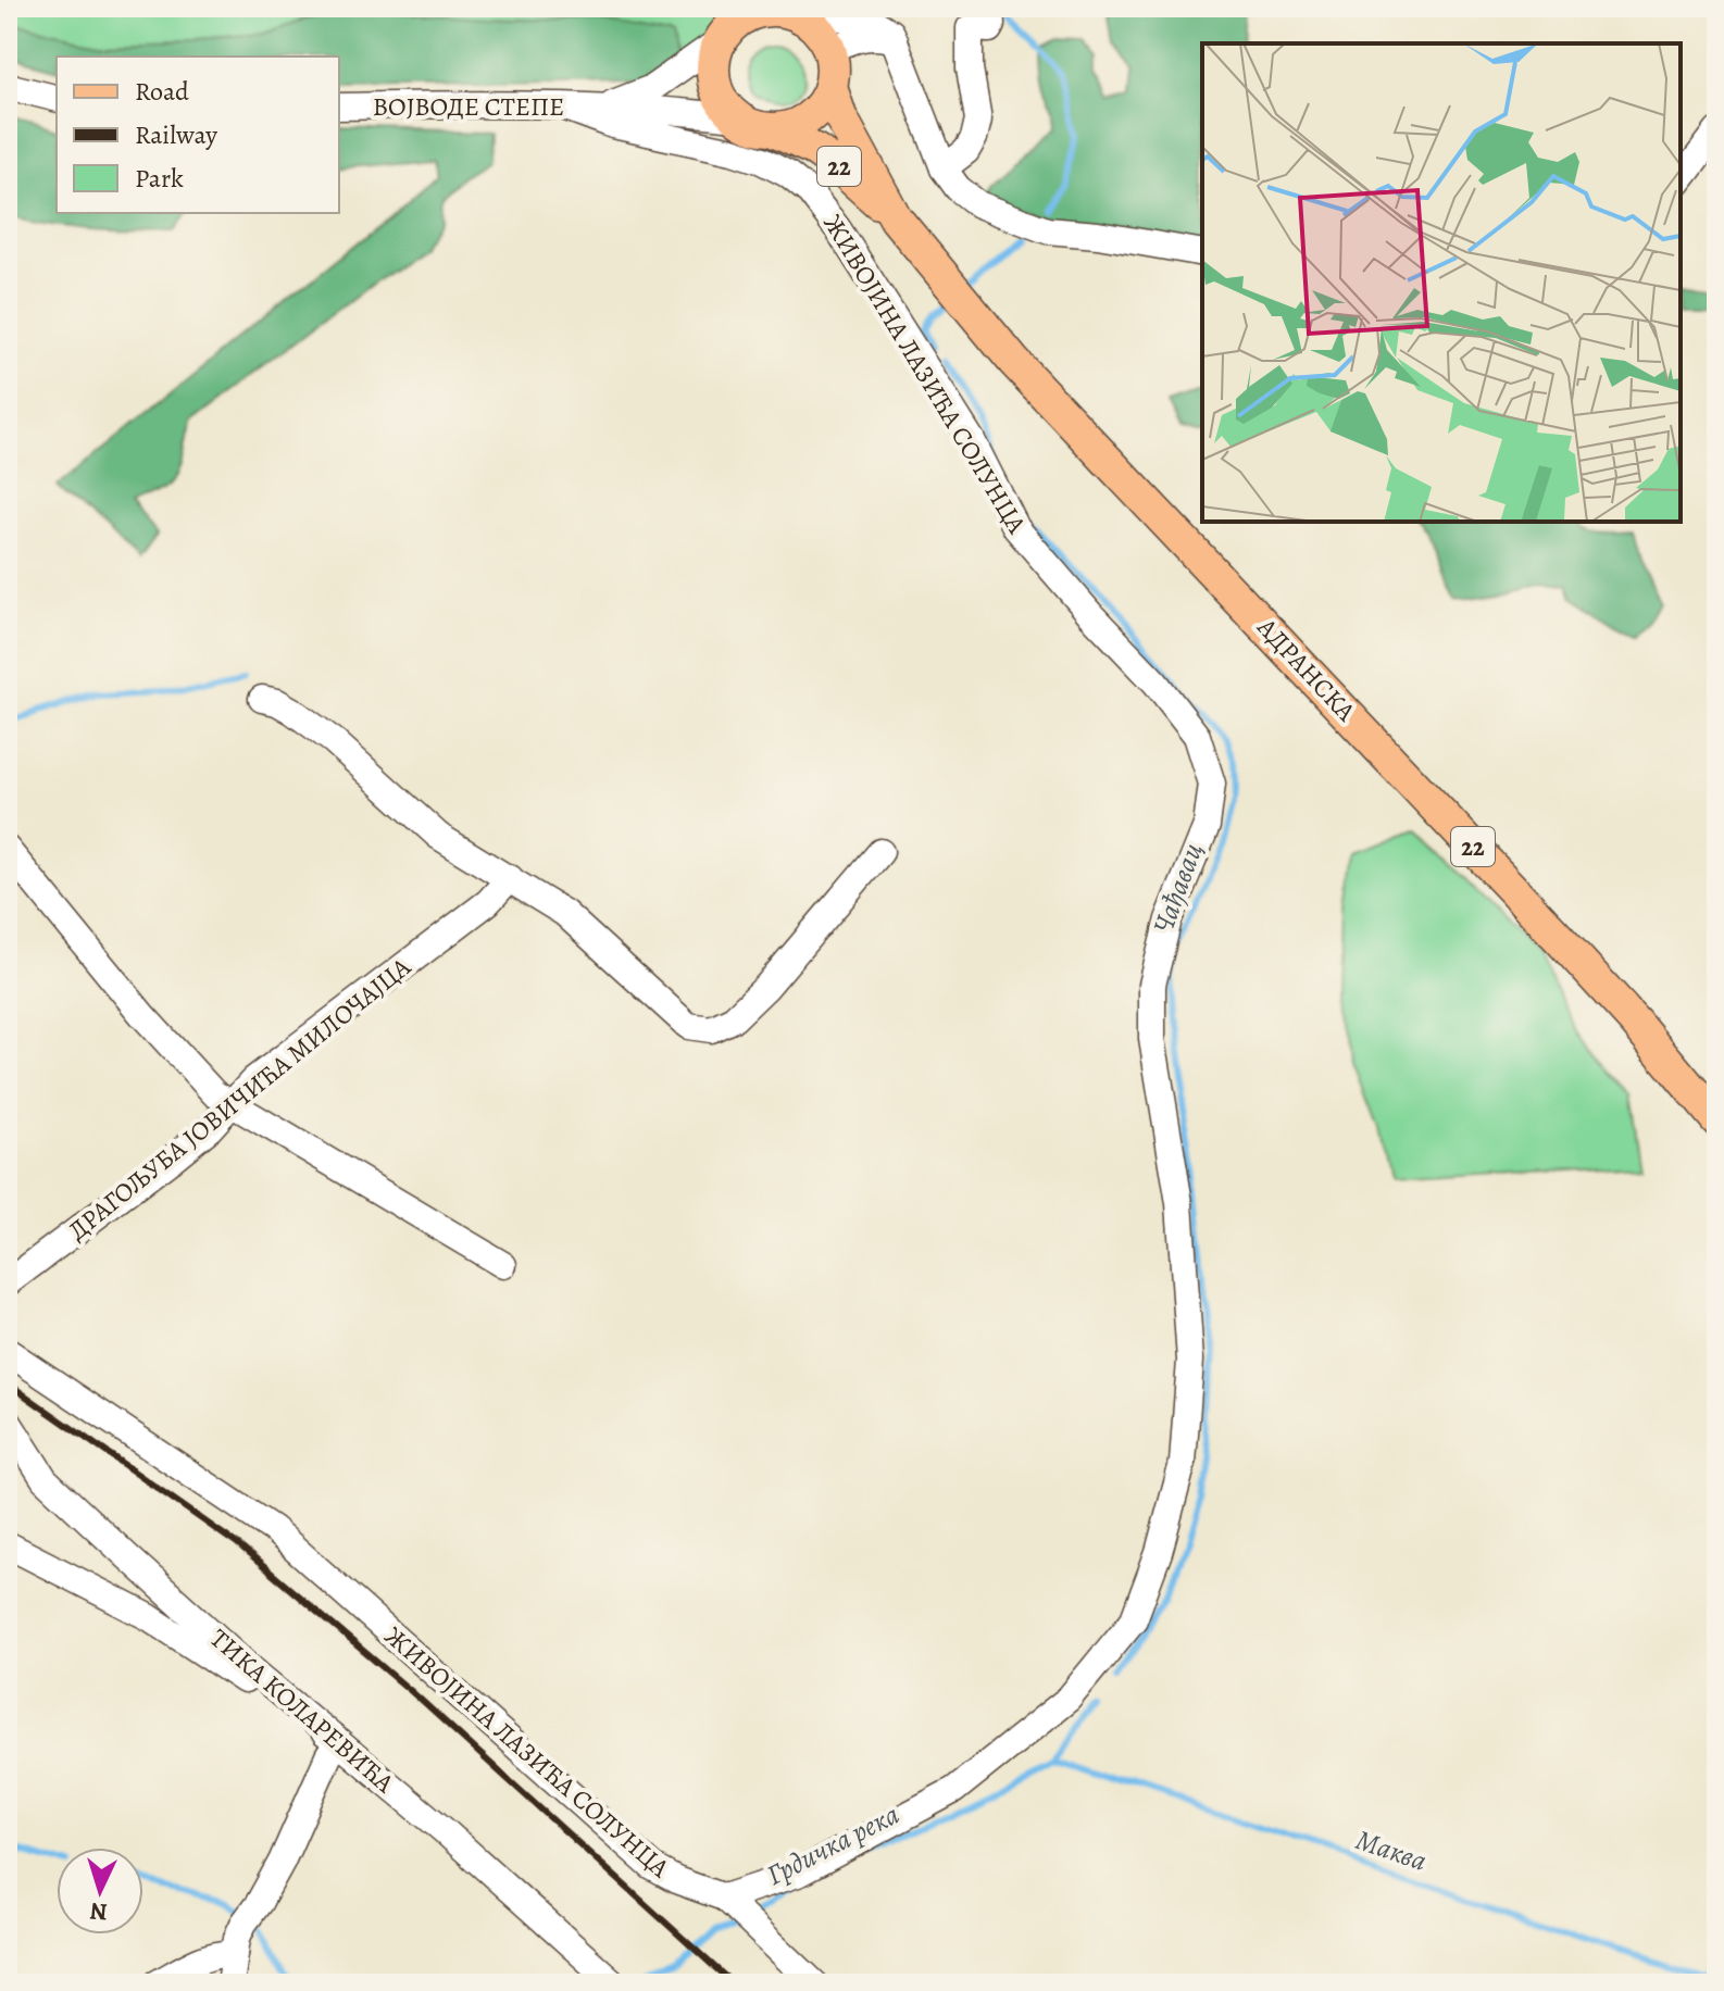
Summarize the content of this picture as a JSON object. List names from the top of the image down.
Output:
{
  "streets": {
    "main road": ["22", "АДРАНСКА"],
    "street": [
      "ВОЈВОДЕ СТЕПЕ",
      "ЖИВОЈИНА ЛАЗИЋА СОЛУНЦА",
      "ДРАГОЉУБА ЈОВИЧИЋА МИЛОЧАЈЦА",
      "ТИКА КОЛАРЕВИЋА"
    ]
  },
  "crossings": [
    ["ВОЈВОДЕ СТЕПЕ", "22"],
    ["ВОЈВОДЕ СТЕПЕ", "ЖИВОЈИНА ЛАЗИЋА СОЛУНЦА"],
    ["ВОЈВОДЕ СТЕПЕ", "АДРАНСКА"],
    ["22", "АДРАНСКА"]
  ],
  "water": ["Чађавац", "Грдичка река", "Маква"],
  "legend": ["Road", "Railway", "Park"],
  "north": "bottom"
}
